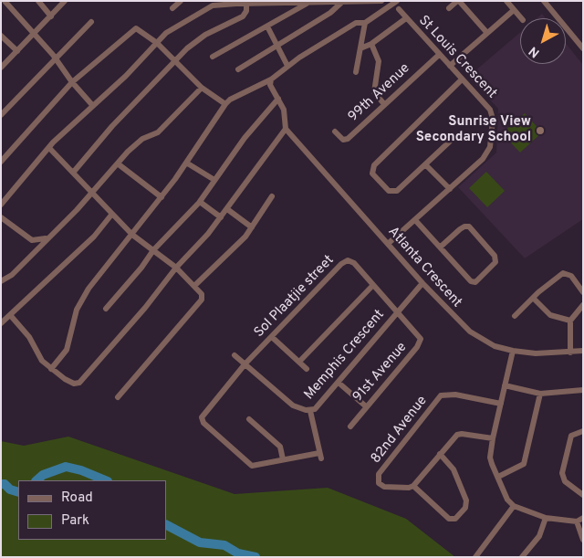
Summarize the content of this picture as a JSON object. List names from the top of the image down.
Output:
{
  "streets": {
    "street": [
      "St Louis Crescent",
      "99th Avenue",
      "Atlanta Crescent",
      "Sol Plaatjie street",
      "Memphis Crescent",
      "91st Avenue",
      "82nd Avenue"
    ]
  },
  "crossings": [
    ["St Louis Crescent", "99th Avenue"],
    ["St Louis Crescent", "Atlanta Crescent"],
    ["Atlanta Crescent", "Memphis Crescent"],
    ["Sol Plaatjie street", "Memphis Crescent"],
    ["Sol Plaatjie street", "91st Avenue"],
    ["Memphis Crescent", "91st Avenue"]
  ],
  "places": ["Sunrise View Secondary School"],
  "legend": ["Road", "Park"],
  "north": "bottom left"
}
